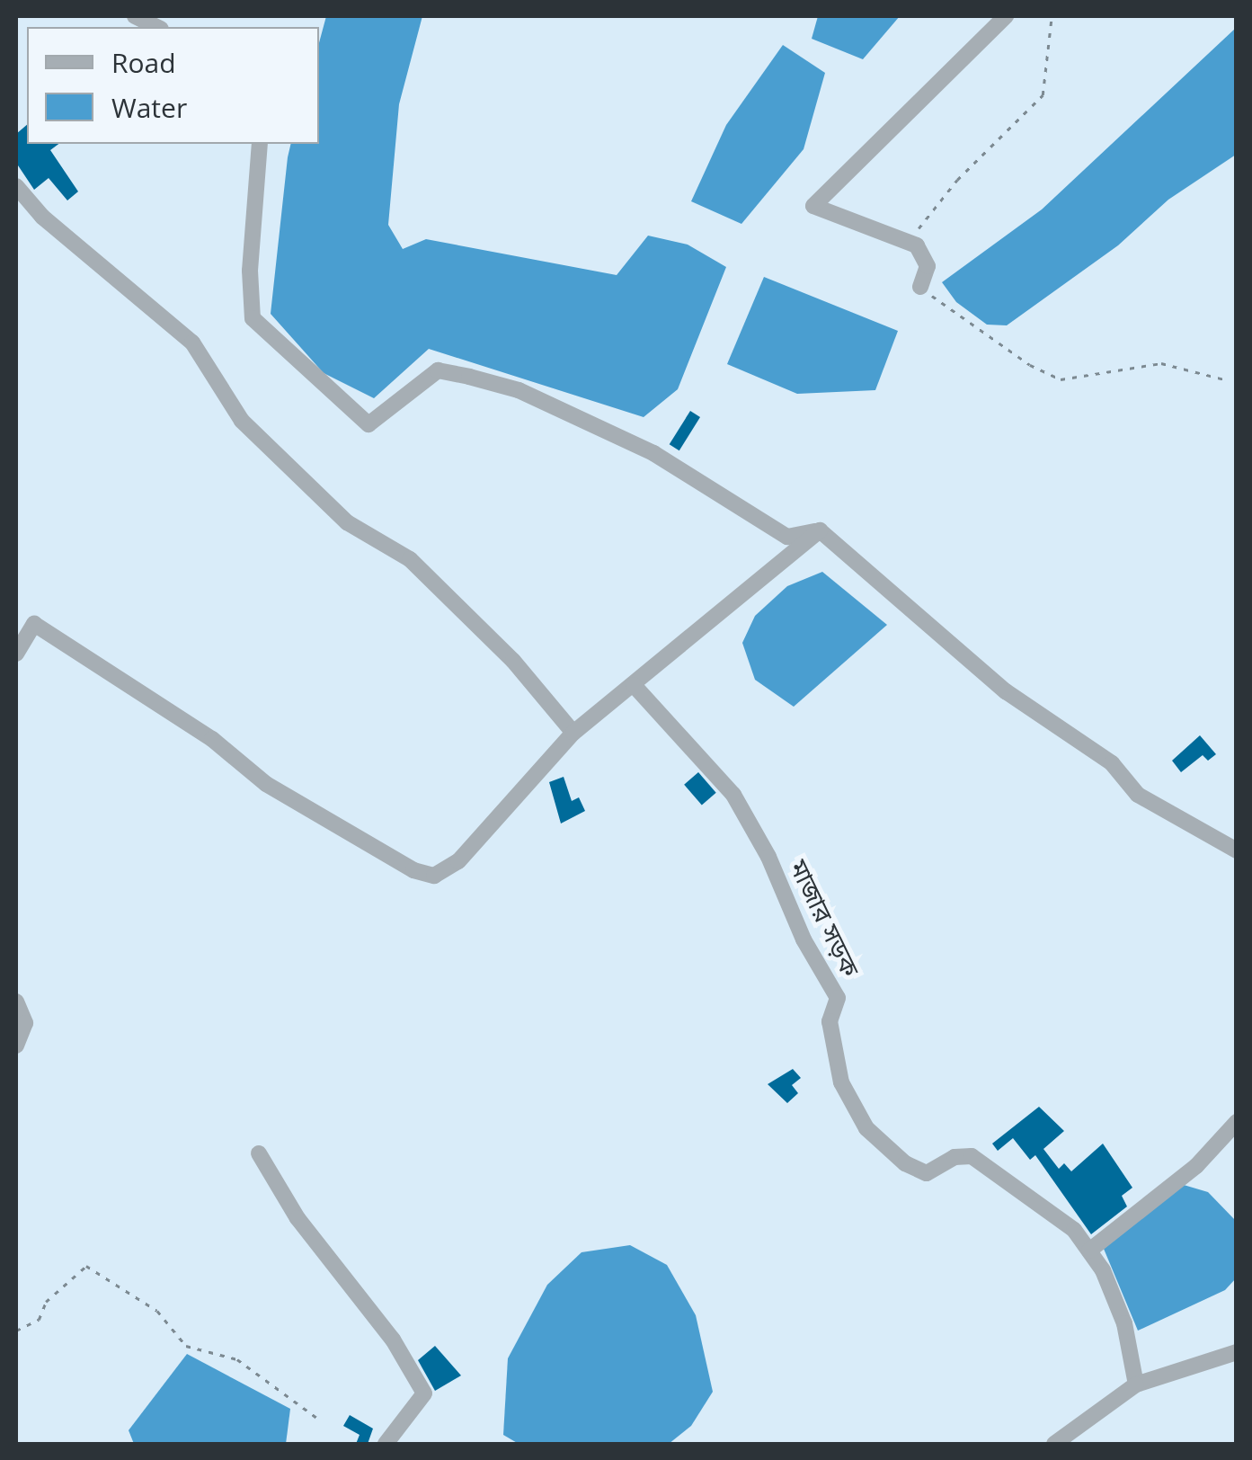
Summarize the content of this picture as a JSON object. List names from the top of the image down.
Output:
{
  "streets": {
    "street": ["মাজার সড়ক"]
  },
  "legend": ["Road", "Water"]
}
